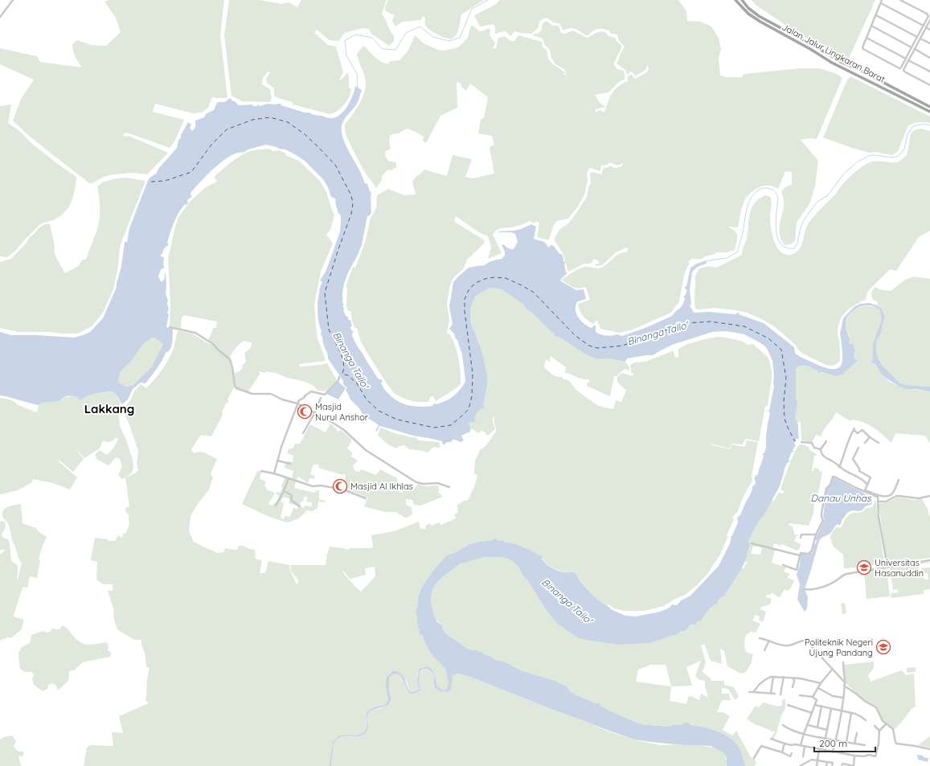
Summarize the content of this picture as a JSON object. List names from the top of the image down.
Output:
{
  "streets": {
    "main road": ["Jalan Jalur Lingkaran Barat"]
  },
  "districts": ["Lakkang"],
  "water": ["Binanga Tallo'", "Danau Unhas"],
  "places": {
    "mosque": ["Masjid Nurul Anshor", "Masjid Al Ikhlas"],
    "school or university": ["Universitas Hasanuddin", "Politeknik Negeri Ujung Pandang"]
  },
  "scale_bar": "200 m"
}
